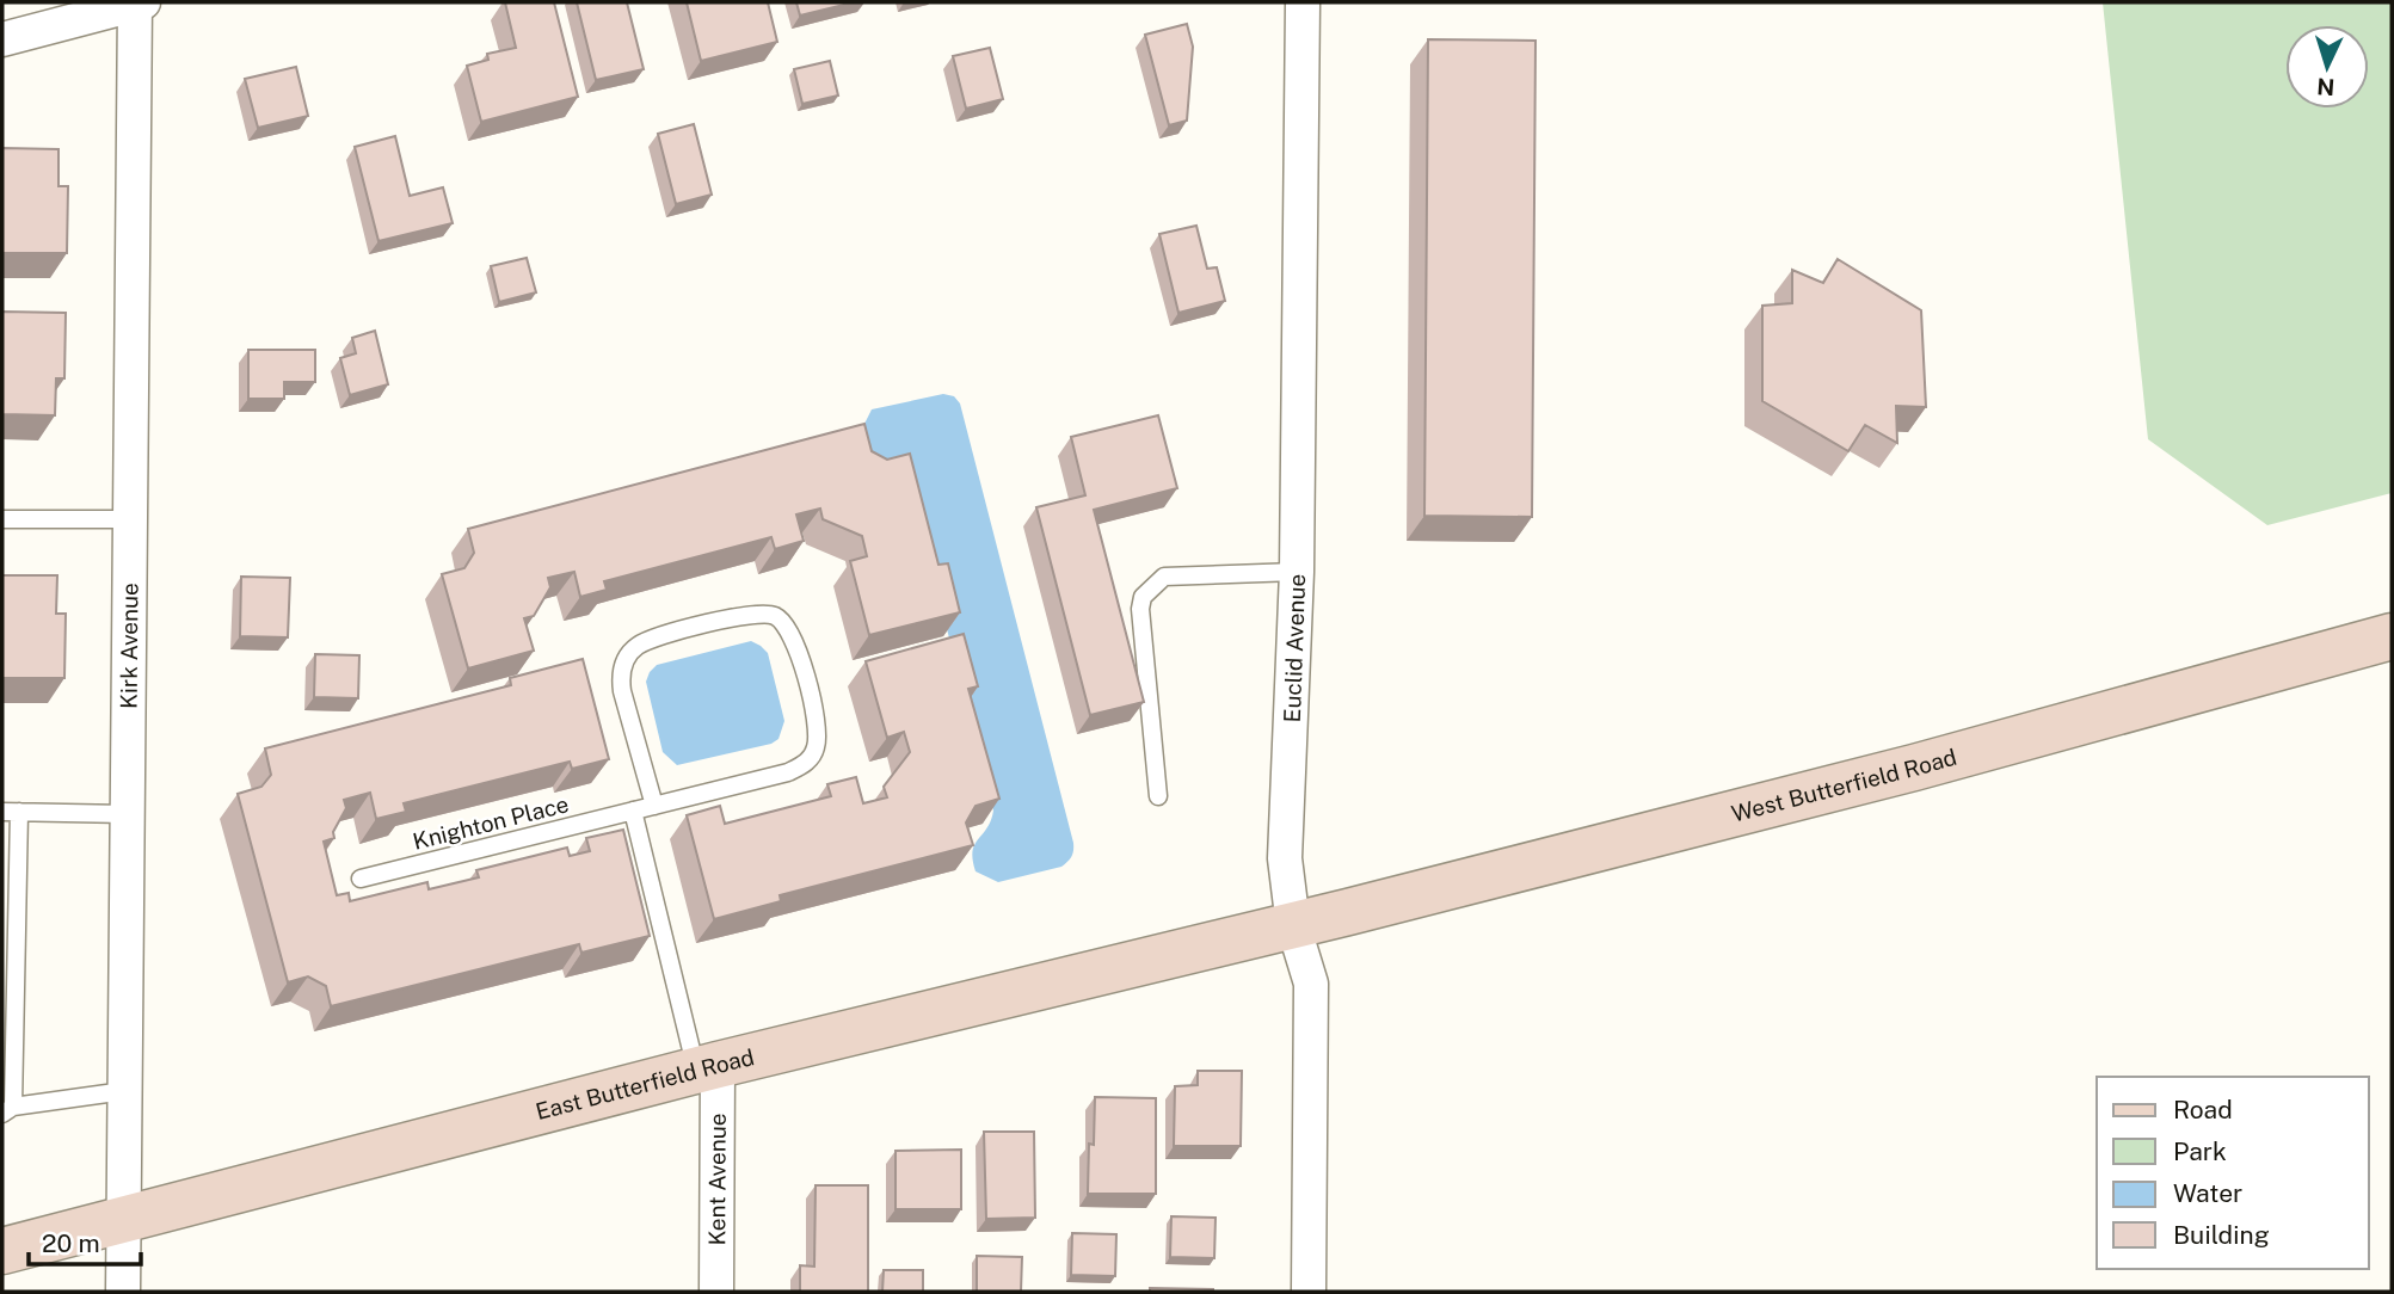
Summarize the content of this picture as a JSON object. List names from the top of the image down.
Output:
{
  "streets": {
    "main road": ["West Butterfield Road", "East Butterfield Road"],
    "street": ["Kirk Avenue", "Euclid Avenue", "Kent Avenue"],
    "lane": ["Knighton Place"]
  },
  "crossings": [
    ["Kirk Avenue", "East Butterfield Road"],
    ["Euclid Avenue", "West Butterfield Road"],
    ["Euclid Avenue", "East Butterfield Road"],
    ["West Butterfield Road", "East Butterfield Road"],
    ["East Butterfield Road", "Kent Avenue"]
  ],
  "legend": [
    "Road",
    "Park",
    "Water",
    "Building"
  ],
  "scale_bar": "20 m",
  "north": "bottom"
}
